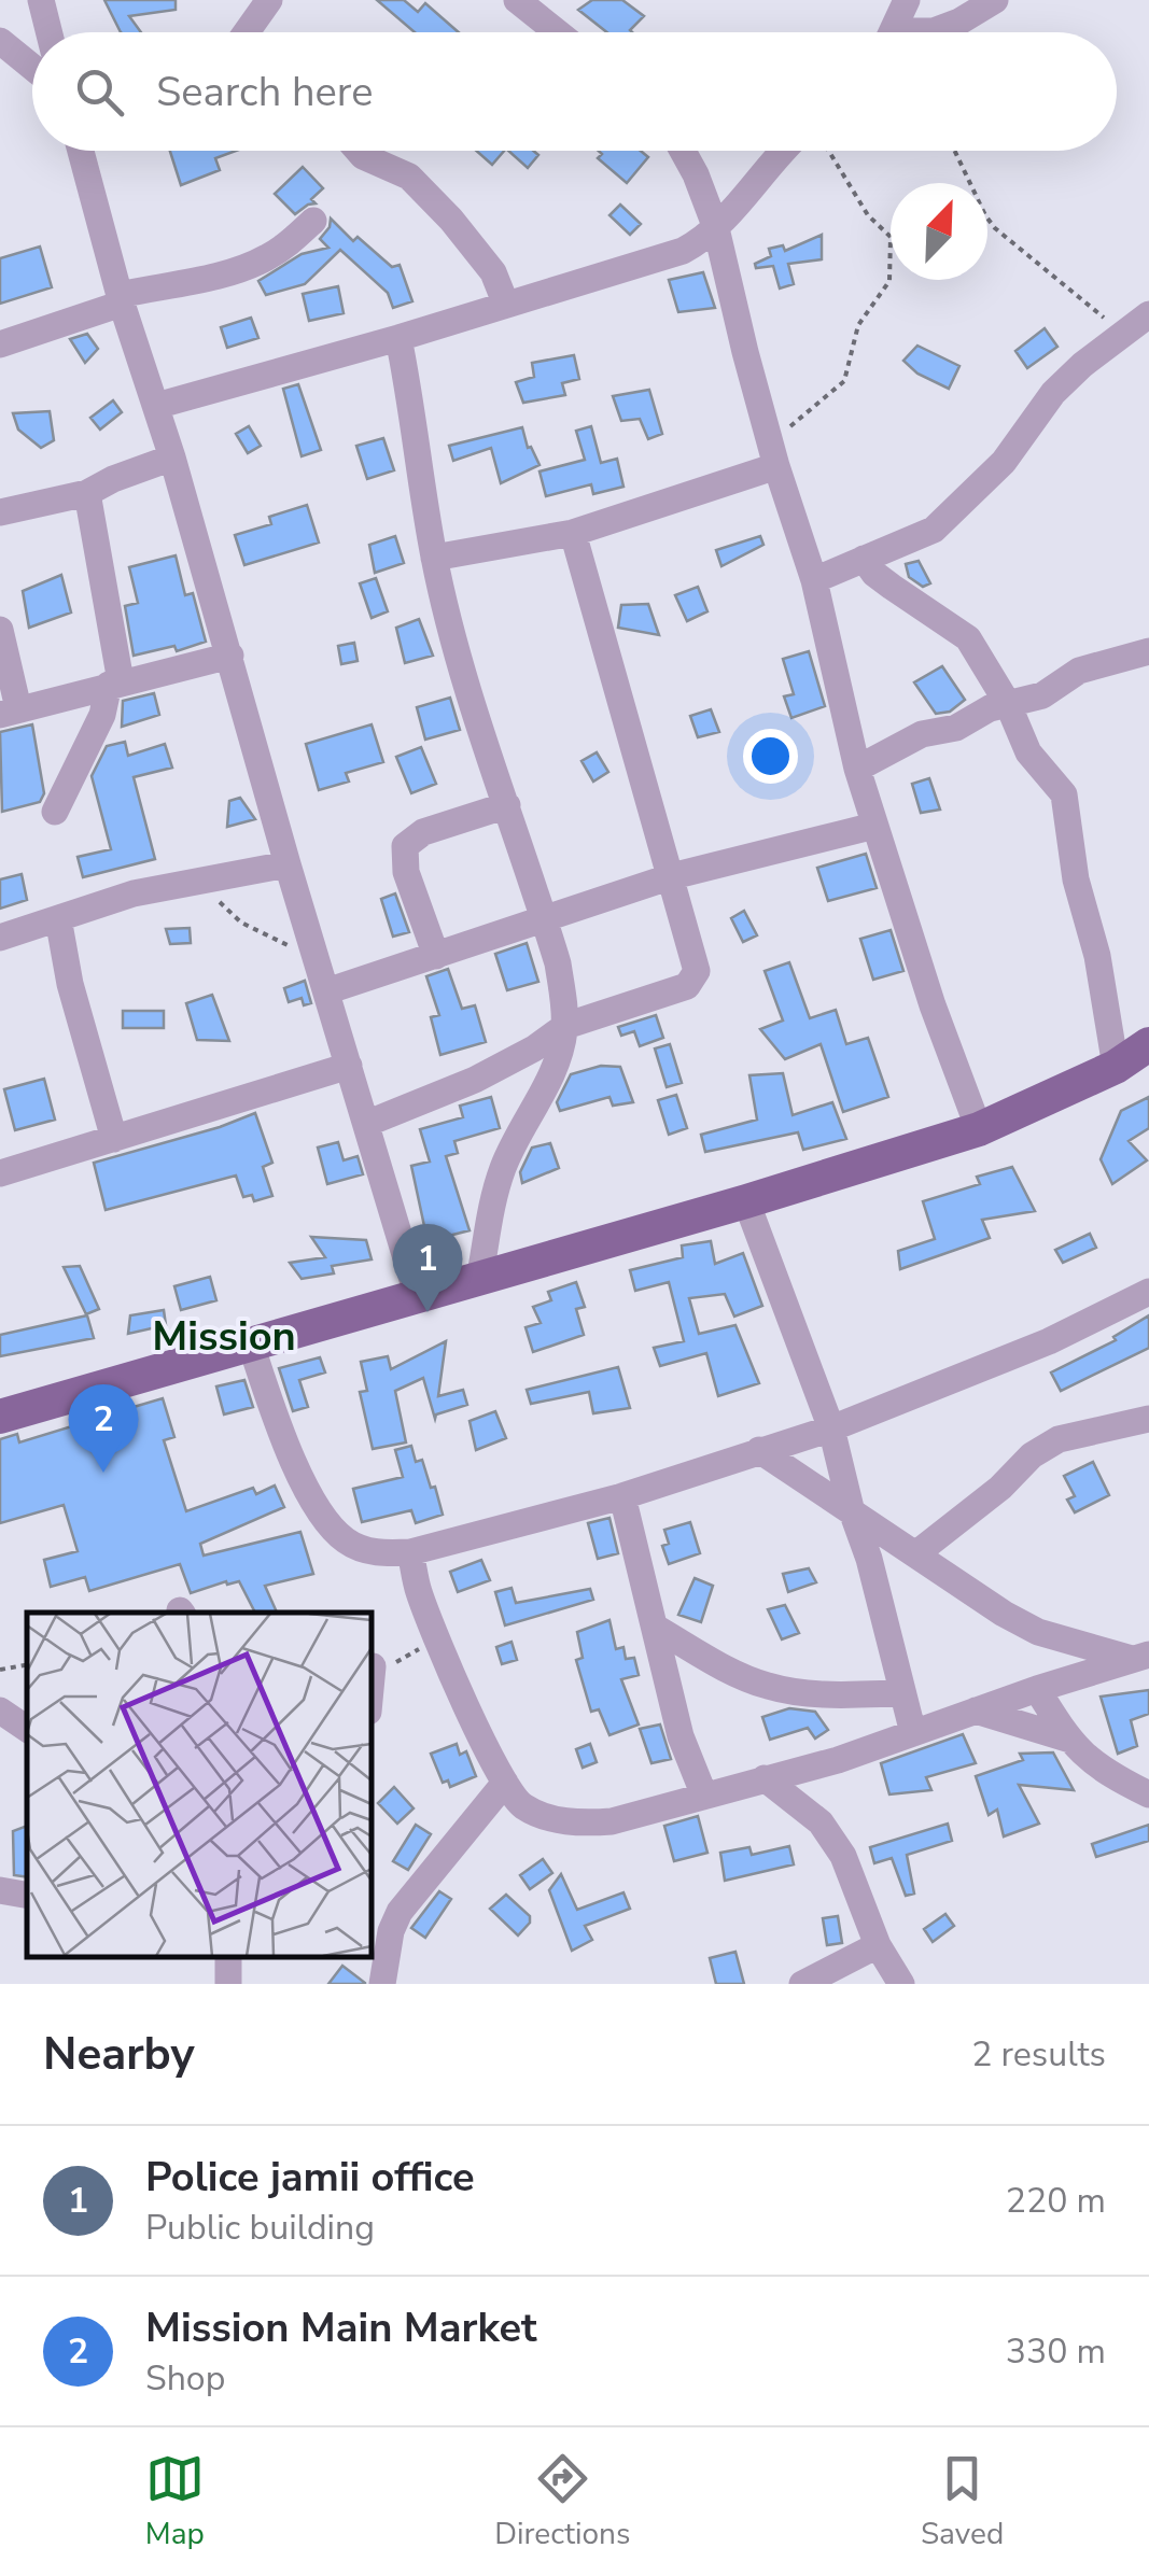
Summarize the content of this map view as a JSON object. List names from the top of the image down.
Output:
{
  "districts": ["Mission"],
  "north": "top right",
  "page": {
    "search": "Search here",
    "pins": ["1", "2"],
    "heading": ["Nearby", "2 results"],
    "list": [
      {
        "mark": "1",
        "name": "Police jamii office",
        "note": "Public building",
        "value": "220 m"
      },
      {
        "mark": "2",
        "name": "Mission Main Market",
        "note": "Shop",
        "value": "330 m"
      }
    ],
    "nav": ["Map", "Directions", "Saved"]
  }
}
